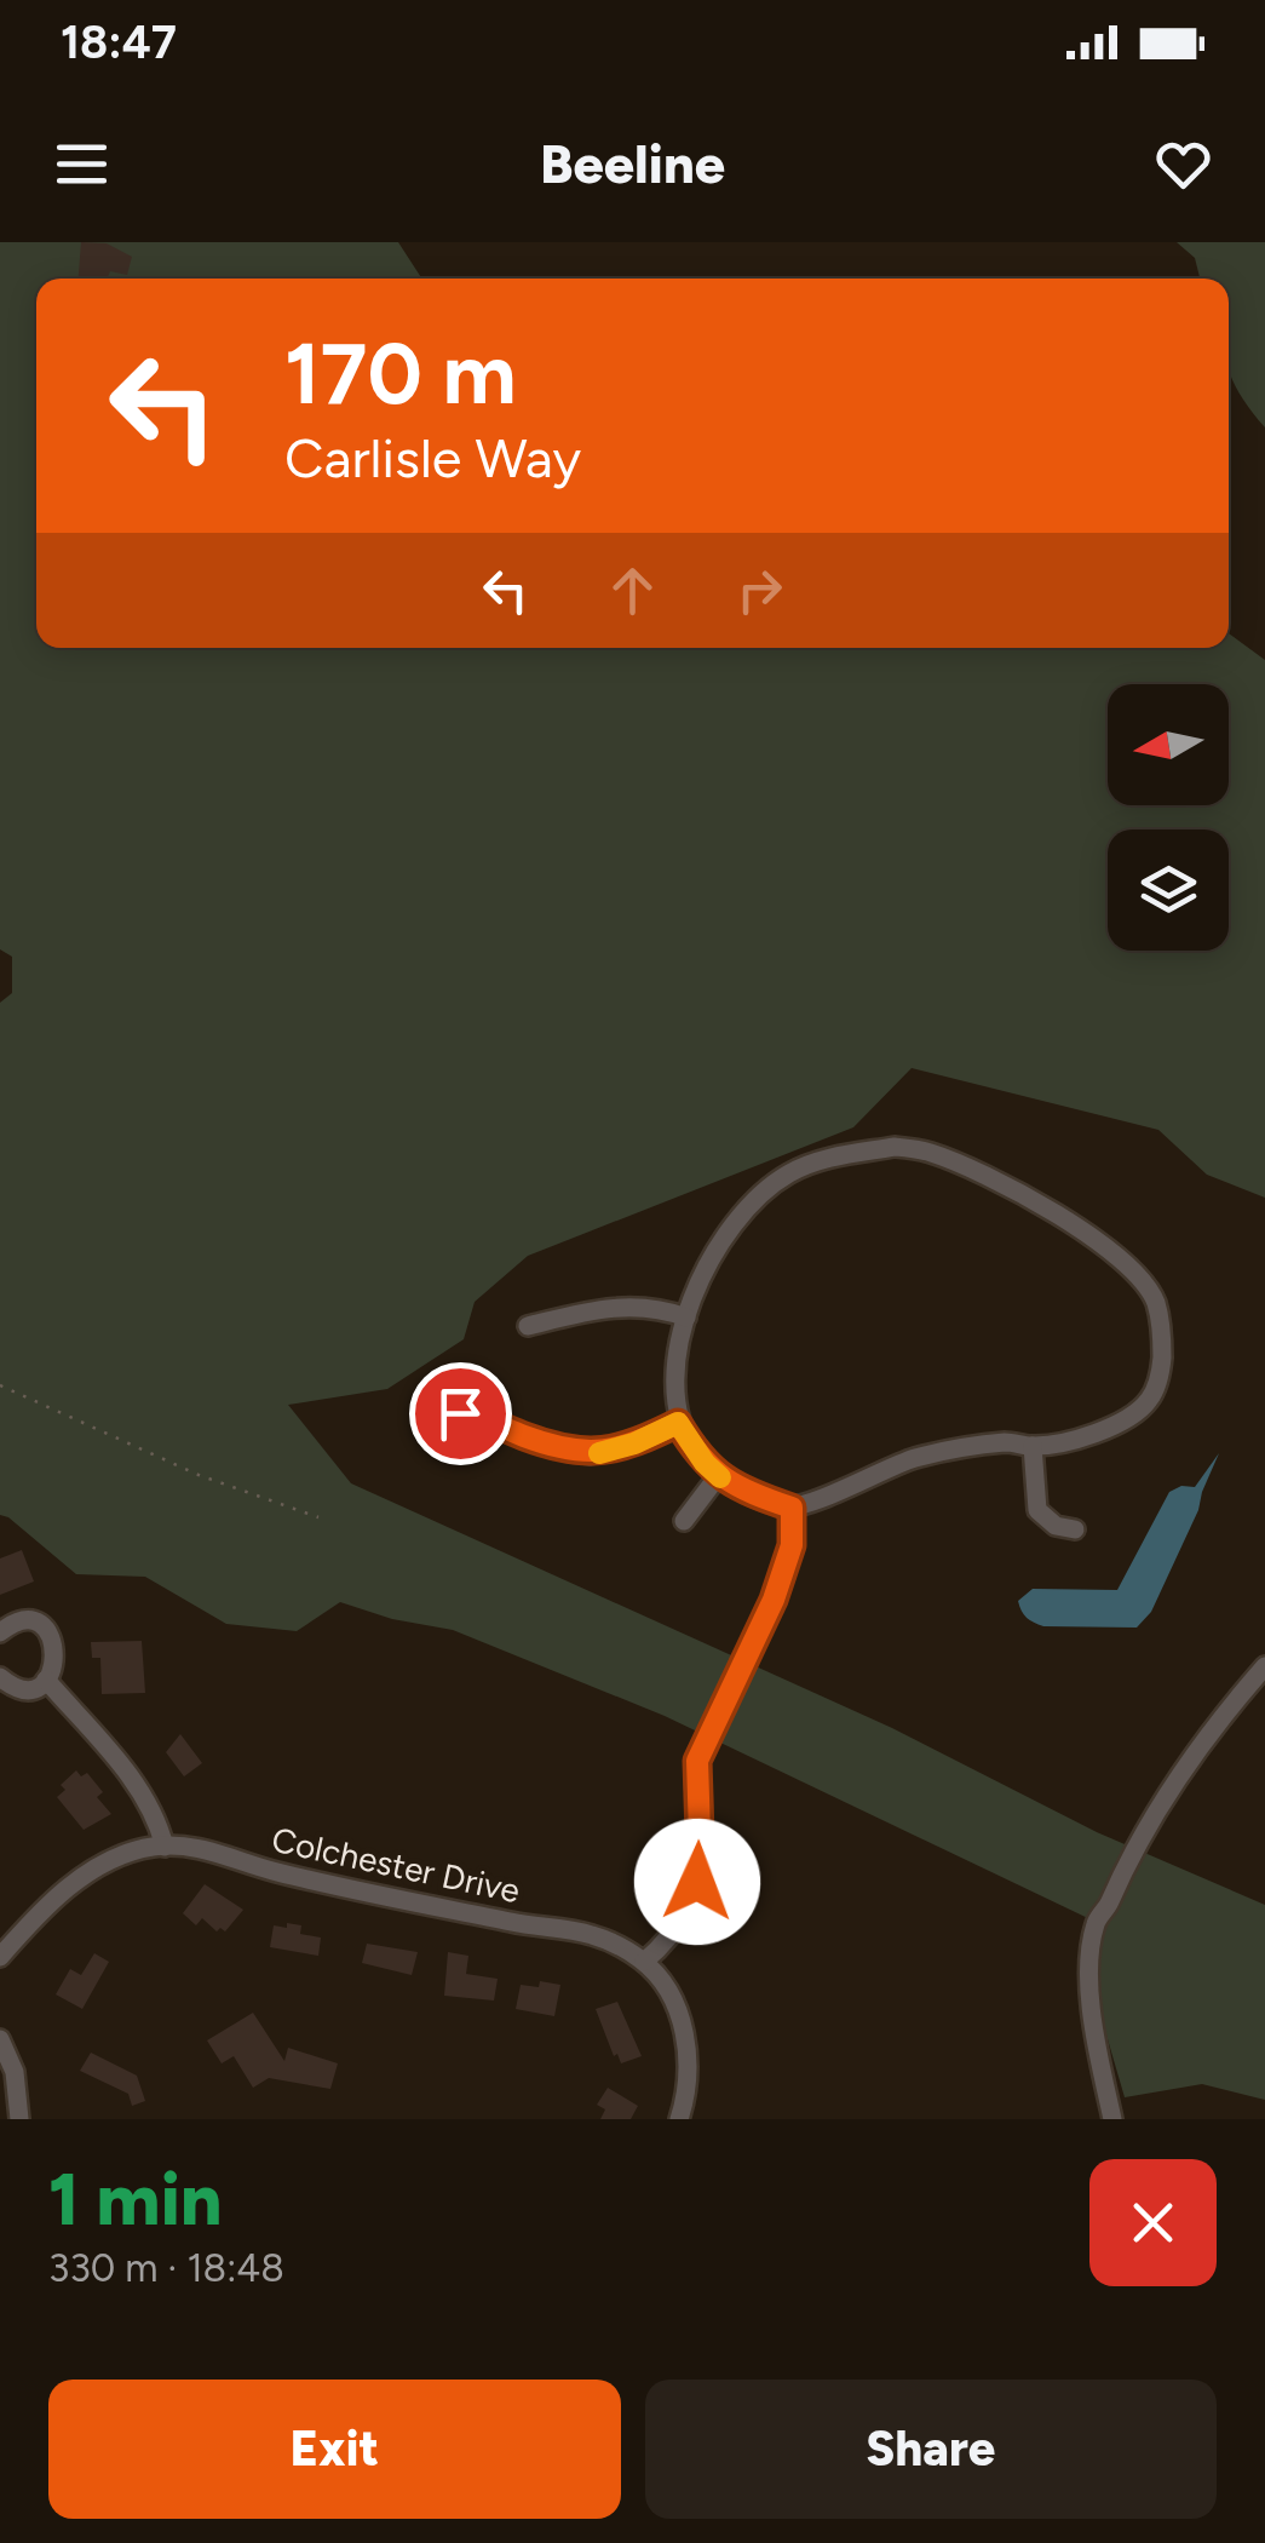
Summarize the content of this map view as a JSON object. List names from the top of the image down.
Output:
{
  "streets": {
    "street": ["Colchester Drive"]
  },
  "north": "left",
  "page": {
    "status": "18:47",
    "header": "Beeline",
    "turn": ["170 m", "Carlisle Way"],
    "heading": ["1 min", "330 m · 18:48"],
    "buttons": ["Exit", "Share"]
  }
}
